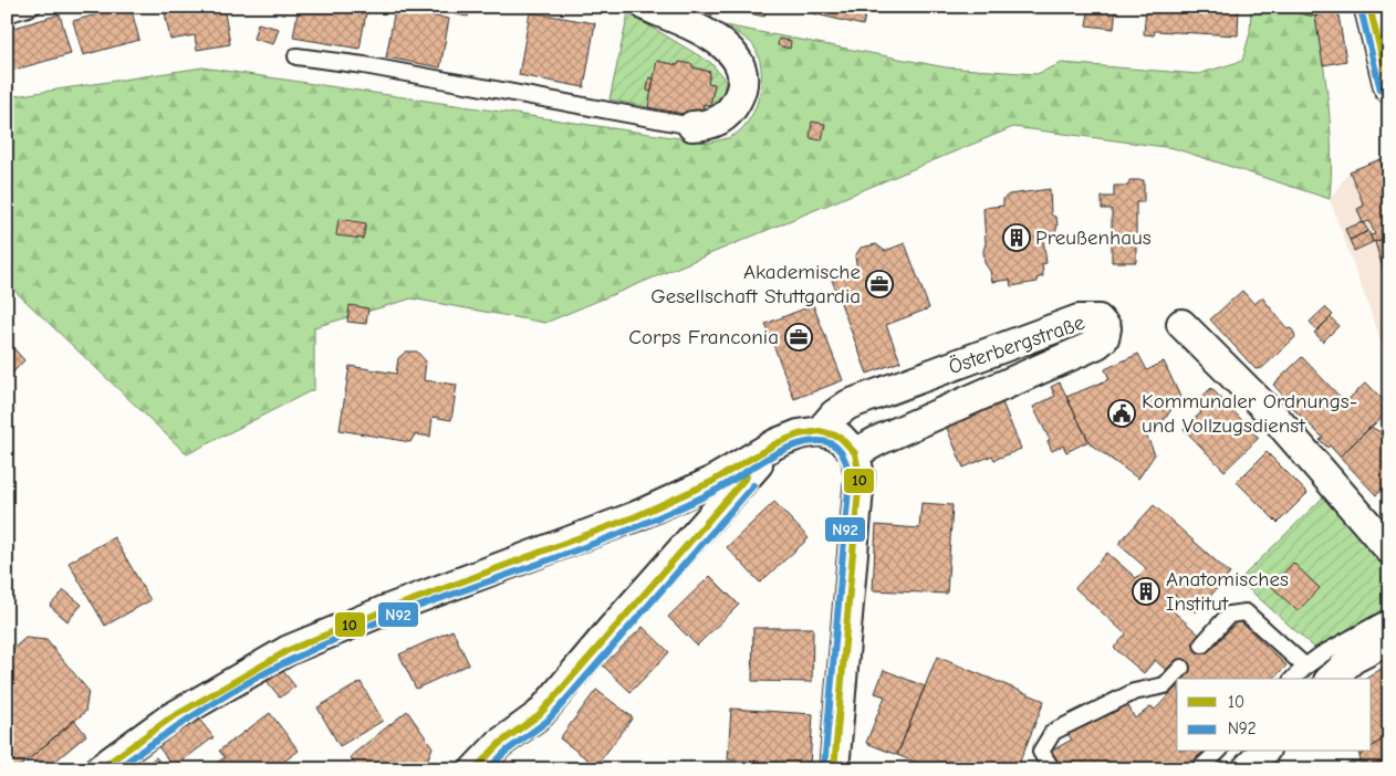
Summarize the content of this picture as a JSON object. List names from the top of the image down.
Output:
{
  "streets": {
    "street": ["Österbergstraße"]
  },
  "places": {
    "building": ["Preußenhaus", "Anatomisches Institut"],
    "office": ["Akademische Gesellschaft Stuttgardia", "Corps Franconia"],
    "public building": ["Kommunaler Ordnungs- und Vollzugsdienst"]
  },
  "lines": ["transit line 10", "transit line N92"],
  "legend": ["10", "N92"]
}
